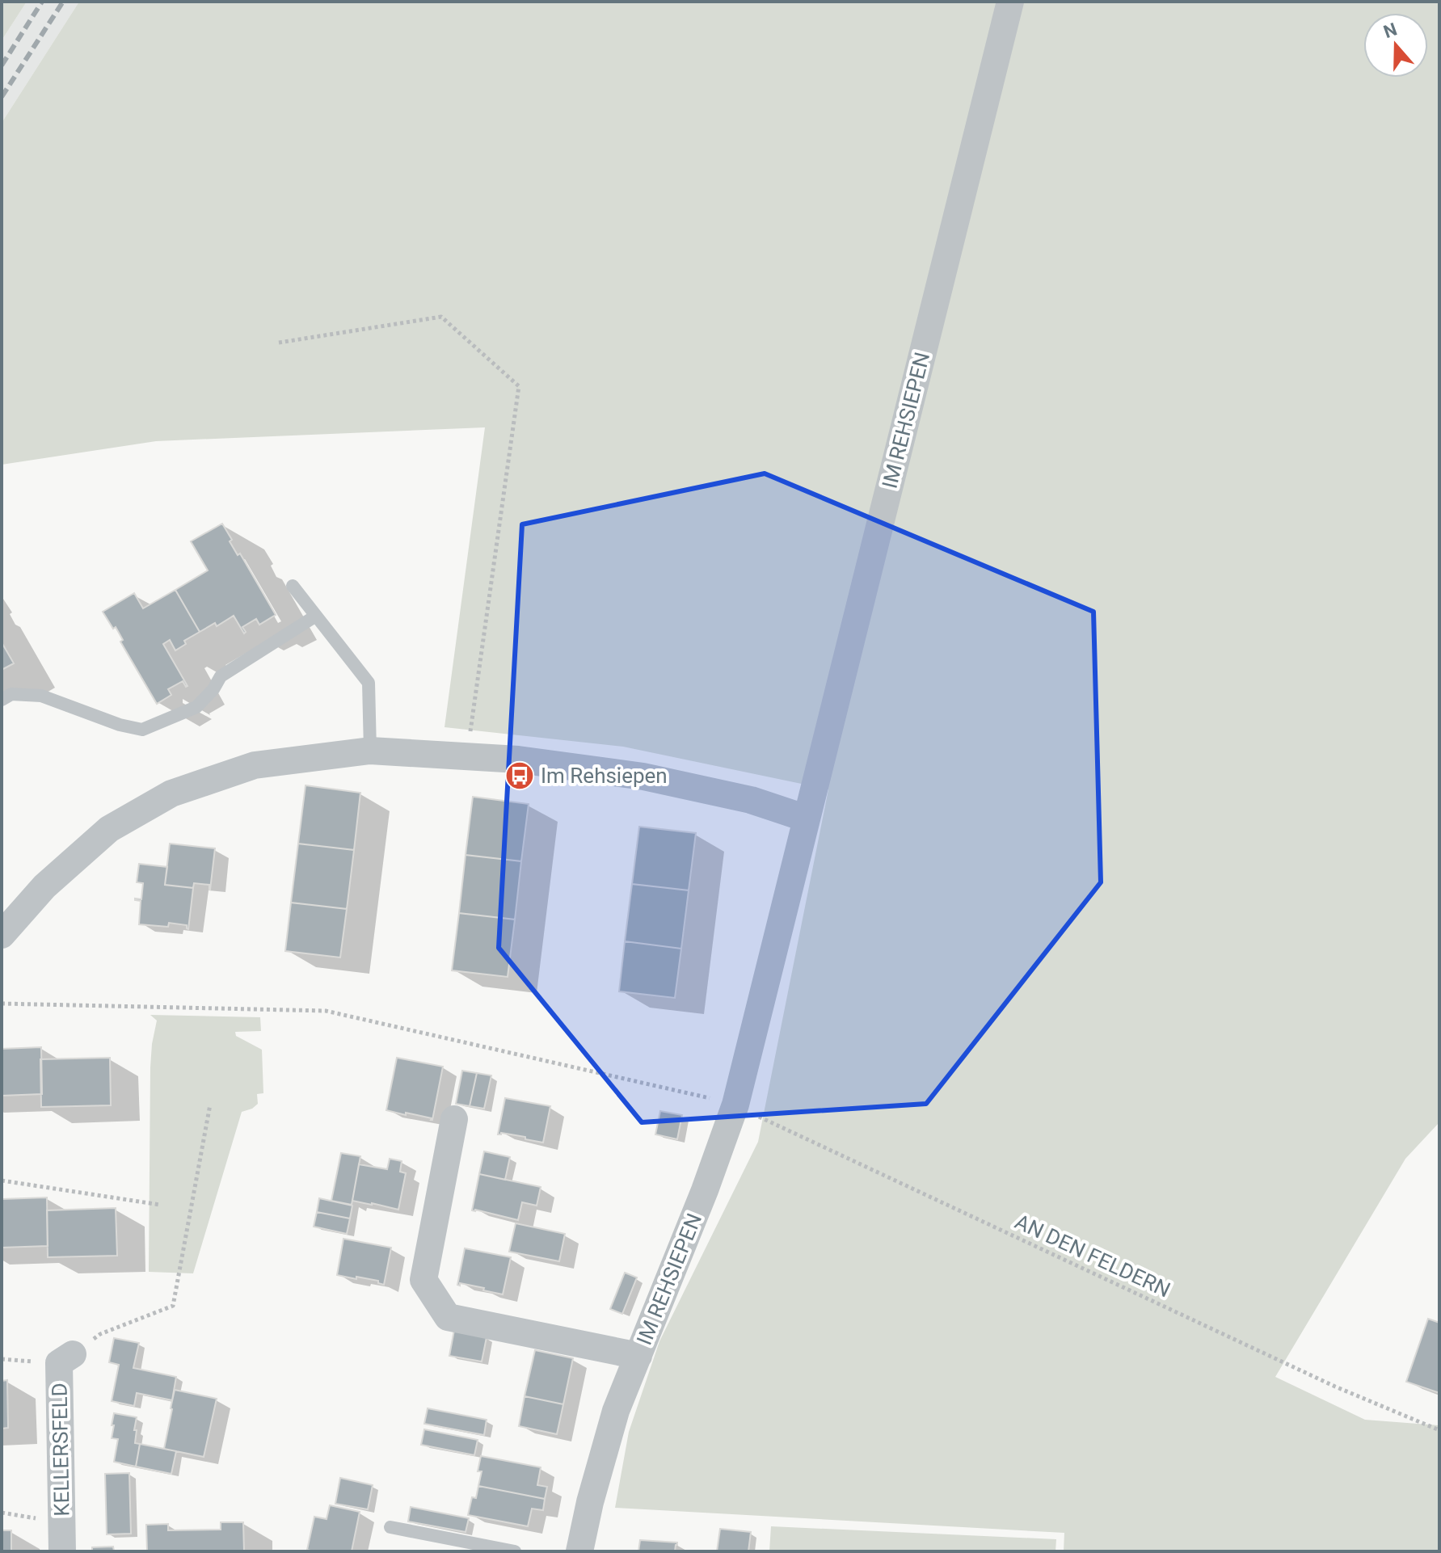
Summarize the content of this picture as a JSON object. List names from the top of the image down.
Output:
{
  "streets": {
    "street": ["IM REHSIEPEN", "KELLERSFELD"],
    "path": ["AN DEN FELDERN"]
  },
  "crossings": [
    ["IM REHSIEPEN", "AN DEN FELDERN"]
  ],
  "places": {
    "bus stop": ["Im Rehsiepen"]
  },
  "north": "top"
}
